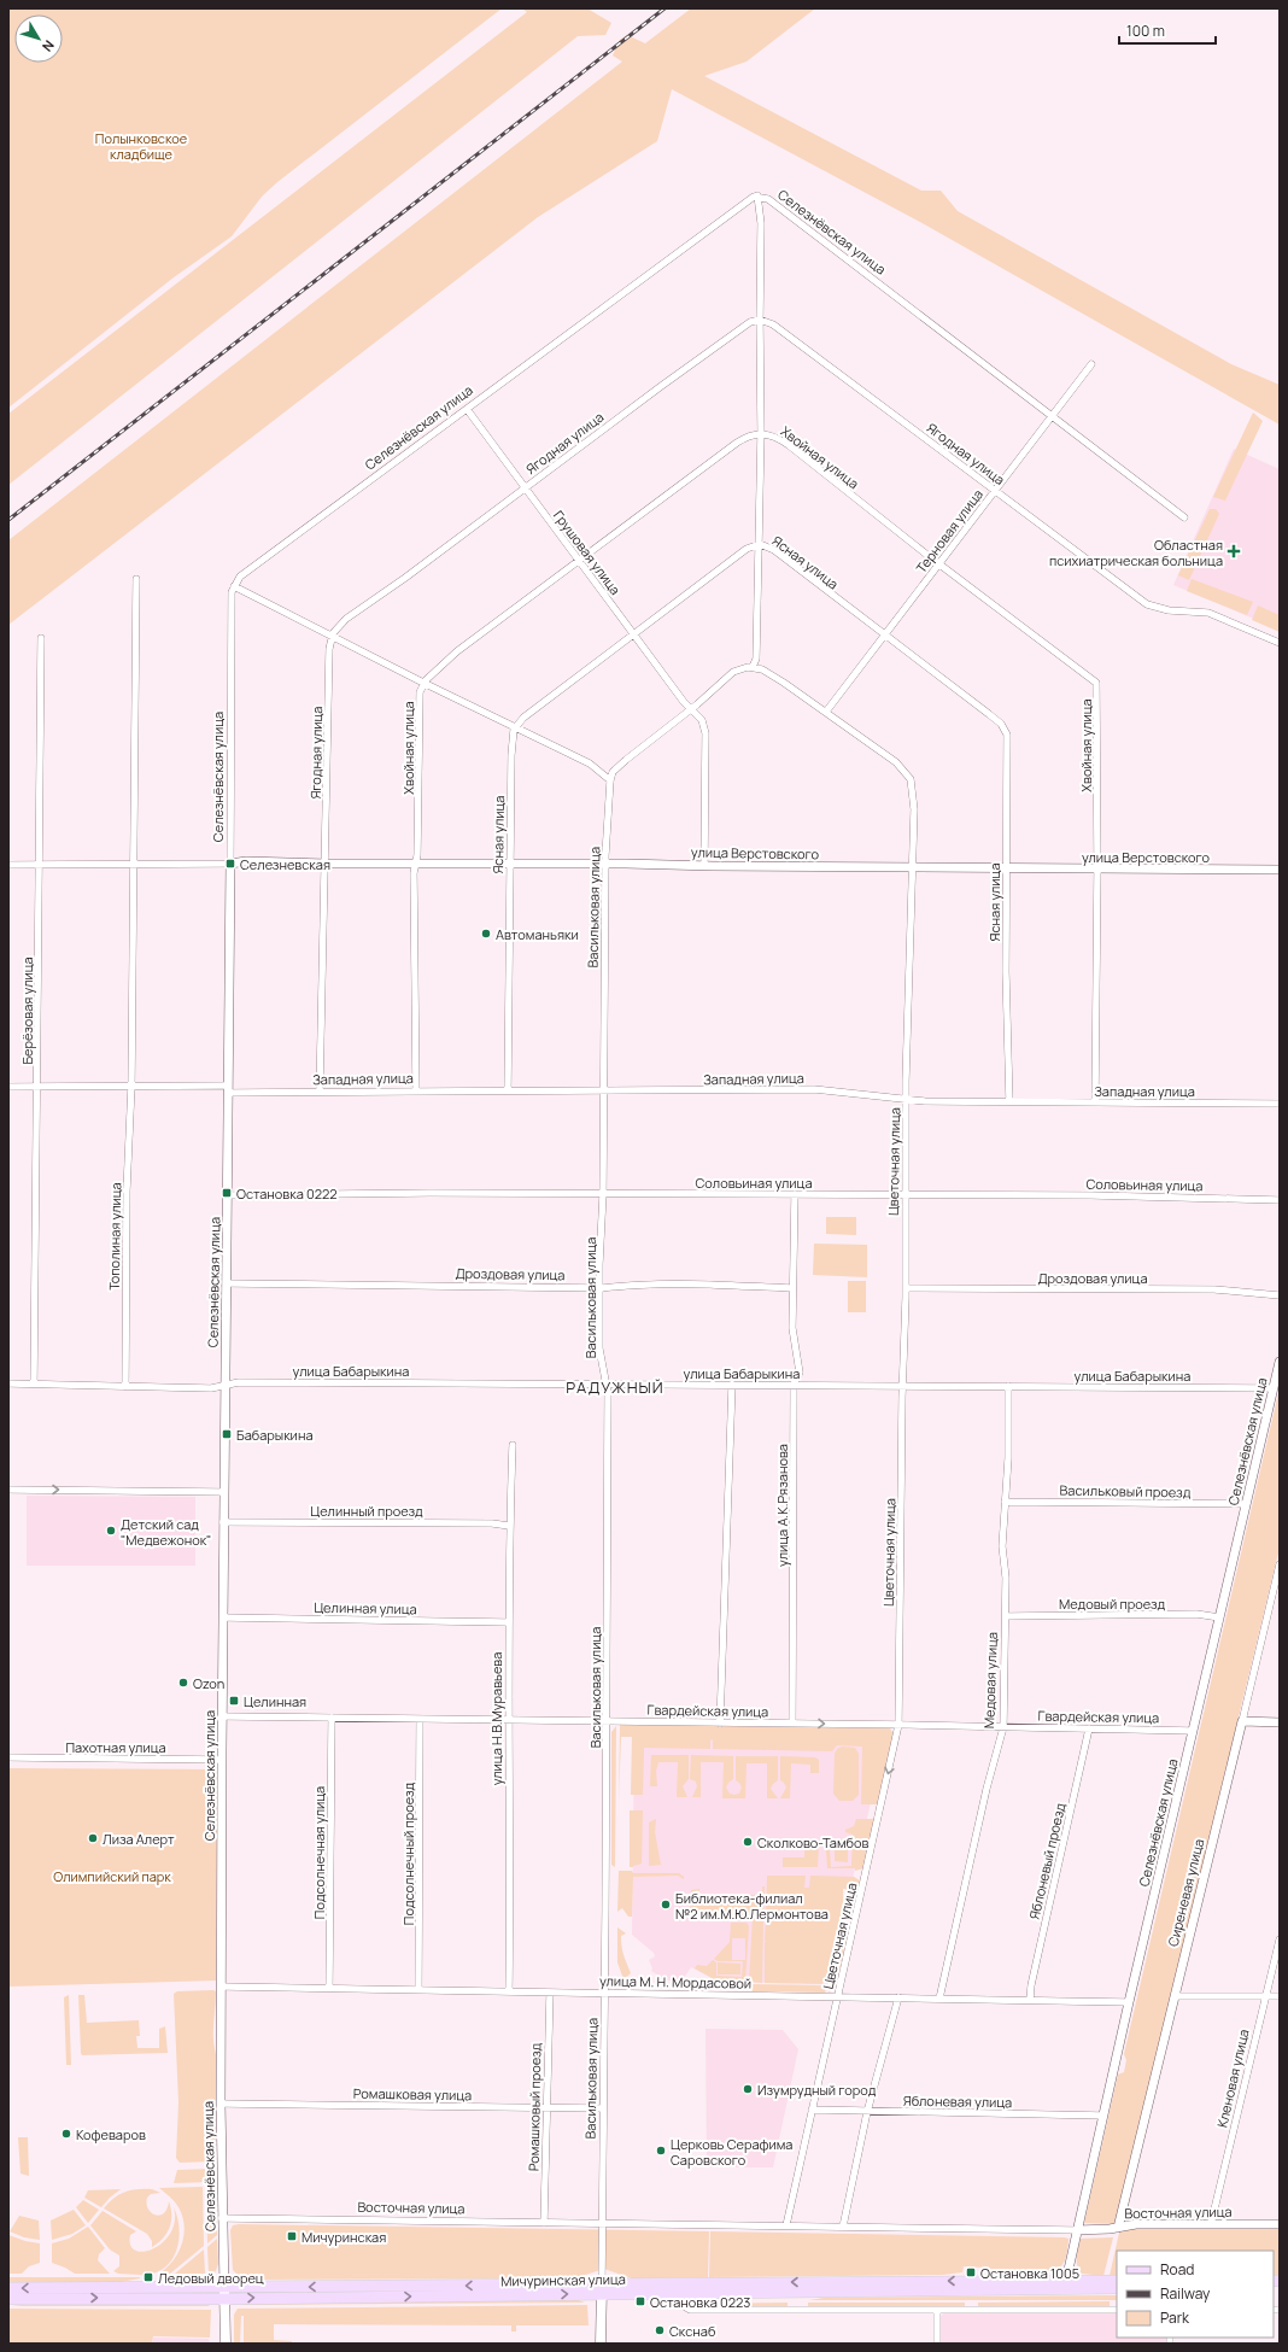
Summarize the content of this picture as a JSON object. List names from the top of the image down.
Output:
{
  "streets": {
    "main road": ["Мичуринская улица"],
    "street": [
      "Селезнёвская улица",
      "Ягодная улица",
      "Хвойная улица",
      "Терновая улица",
      "Грушовая улица",
      "Ясная улица",
      "улица Верстовского",
      "Васильковая улица",
      "Берёзовая улица",
      "Западная улица",
      "Цветочная улица",
      "Соловьиная улица",
      "Тополиная улица",
      "Дроздовая улица",
      "улица Бабарыкина",
      "Васильковый проезд",
      "улица А.К.Рязанова",
      "Целинный проезд",
      "Медовый проезд",
      "Целинная улица",
      "Медовая улица",
      "Гвардейская улица",
      "улица Н.В.Муравьева",
      "Пахотная улица",
      "Подсолнечная улица",
      "Подсолнечный проезд",
      "Яблоневый проезд",
      "Сиреневая улица",
      "улица М. Н. Мордасовой",
      "Кленовая улица",
      "Ромашковая улица",
      "Яблоневая улица",
      "Ромашковый проезд",
      "Восточная улица"
    ]
  },
  "crossings": [
    ["Селезнёвская улица", "Терновая улица"],
    ["Селезнёвская улица", "Грушовая улица"],
    ["Селезнёвская улица", "улица Верстовского"],
    ["Селезнёвская улица", "Западная улица"],
    ["Селезнёвская улица", "Соловьиная улица"],
    ["Селезнёвская улица", "Дроздовая улица"],
    ["Селезнёвская улица", "улица Бабарыкина"],
    ["Селезнёвская улица", "Васильковый проезд"],
    ["Селезнёвская улица", "Целинный проезд"],
    ["Селезнёвская улица", "Медовый проезд"],
    ["Селезнёвская улица", "Целинная улица"],
    ["Селезнёвская улица", "Гвардейская улица"],
    ["Селезнёвская улица", "Пахотная улица"],
    ["Селезнёвская улица", "улица М. Н. Мордасовой"],
    ["Селезнёвская улица", "Ромашковая улица"],
    ["Селезнёвская улица", "Яблоневая улица"],
    ["Селезнёвская улица", "Восточная улица"],
    ["Селезнёвская улица", "Мичуринская улица"],
    ["Ягодная улица", "Терновая улица"],
    ["Ягодная улица", "Грушовая улица"],
    ["Ягодная улица", "улица Верстовского"],
    ["Ягодная улица", "Западная улица"],
    ["Хвойная улица", "Терновая улица"],
    ["Хвойная улица", "Грушовая улица"],
    ["Хвойная улица", "улица Верстовского"],
    ["Хвойная улица", "Западная улица"],
    ["Терновая улица", "Ясная улица"],
    ["Грушовая улица", "Ясная улица"],
    ["Грушовая улица", "улица Верстовского"],
    ["Ясная улица", "улица Верстовского"],
    ["Ясная улица", "Западная улица"],
    ["улица Верстовского", "Васильковая улица"],
    ["улица Верстовского", "Цветочная улица"],
    ["Васильковая улица", "Западная улица"],
    ["Васильковая улица", "Соловьиная улица"],
    ["Васильковая улица", "Дроздовая улица"],
    ["Васильковая улица", "улица Бабарыкина"],
    ["Васильковая улица", "Гвардейская улица"],
    ["Васильковая улица", "улица М. Н. Мордасовой"],
    ["Васильковая улица", "Ромашковая улица"],
    ["Васильковая улица", "Восточная улица"],
    ["Васильковая улица", "Мичуринская улица"],
    ["Берёзовая улица", "Западная улица"],
    ["Берёзовая улица", "улица Бабарыкина"],
    ["Западная улица", "Цветочная улица"],
    ["Западная улица", "Тополиная улица"],
    ["Цветочная улица", "Соловьиная улица"],
    ["Цветочная улица", "Дроздовая улица"],
    ["Цветочная улица", "улица Бабарыкина"],
    ["Цветочная улица", "Гвардейская улица"],
    ["Цветочная улица", "улица М. Н. Мордасовой"],
    ["Цветочная улица", "Яблоневая улица"],
    ["Цветочная улица", "Восточная улица"],
    ["Соловьиная улица", "улица А.К.Рязанова"],
    ["Тополиная улица", "улица Бабарыкина"],
    ["Дроздовая улица", "улица А.К.Рязанова"],
    ["улица Бабарыкина", "улица А.К.Рязанова"],
    ["улица Бабарыкина", "Медовая улица"],
    ["Васильковый проезд", "Медовая улица"],
    ["улица А.К.Рязанова", "Гвардейская улица"],
    ["Целинный проезд", "улица Н.В.Муравьева"],
    ["Медовый проезд", "Медовая улица"],
    ["Целинная улица", "улица Н.В.Муравьева"],
    ["Медовая улица", "Гвардейская улица"],
    ["Медовая улица", "улица М. Н. Мордасовой"],
    ["Гвардейская улица", "улица Н.В.Муравьева"],
    ["Гвардейская улица", "Подсолнечная улица"],
    ["Гвардейская улица", "Подсолнечный проезд"],
    ["Гвардейская улица", "Яблоневый проезд"],
    ["улица Н.В.Муравьева", "улица М. Н. Мордасовой"],
    ["Подсолнечная улица", "улица М. Н. Мордасовой"],
    ["Подсолнечный проезд", "улица М. Н. Мордасовой"],
    ["Яблоневый проезд", "улица М. Н. Мордасовой"],
    ["Сиреневая улица", "Восточная улица"],
    ["улица М. Н. Мордасовой", "Ромашковый проезд"],
    ["Кленовая улица", "Восточная улица"],
    ["Ромашковая улица", "Ромашковый проезд"],
    ["Ромашковый проезд", "Восточная улица"]
  ],
  "districts": ["РАДУЖНЫЙ"],
  "parks": ["Полынковское кладбище", "Олимпийский парк"],
  "places": {
    "health": ["Областная психиатрическая больница"],
    "transit": [
      "Селезневская",
      "Остановка 0222",
      "Бабарыкина",
      "Целинная",
      "Мичуринская",
      "Остановка 1005",
      "Ледовый дворец",
      "Остановка 0223"
    ],
    "other": [
      "Автоманьяки",
      "Детский сад \"Медвежонок\"",
      "Ozon",
      "Лиза Алерт",
      "Сколково-Тамбов",
      "Библиотека-филиал №2 им.М.Ю.Лермонтова",
      "Изумрудный город",
      "Кофеваров",
      "Церковь Серафима Саровского",
      "Скснаб"
    ]
  },
  "legend": ["Road", "Railway", "Park"],
  "scale_bar": "100 m",
  "north": "bottom right"
}
